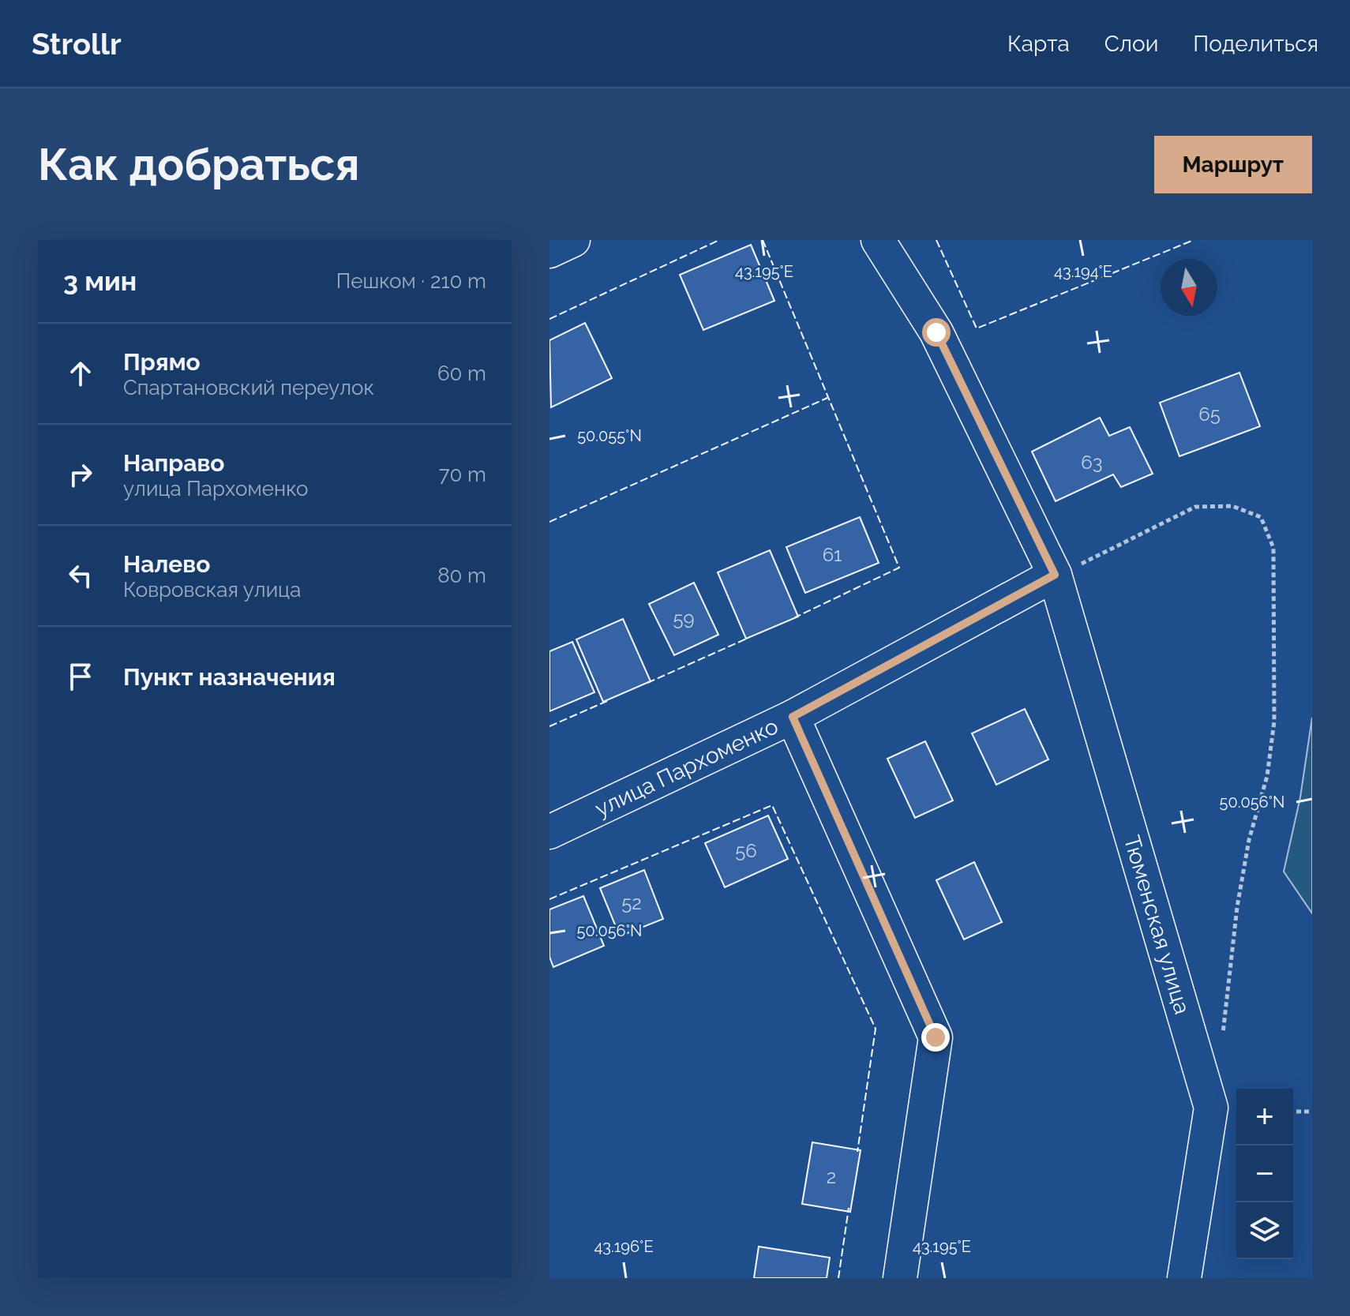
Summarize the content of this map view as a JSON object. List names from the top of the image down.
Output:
{
  "streets": {
    "street": ["улица Пархоменко", "Тюменская улица"]
  },
  "crossings": [
    ["улица Пархоменко", "Тюменская улица"]
  ],
  "house_numbers": [
    "65",
    "63",
    "61",
    "59",
    "56",
    "52",
    "2"
  ],
  "north": "bottom",
  "page": {
    "header": "Strollr",
    "nav": ["Карта", "Слои", "Поделиться"],
    "buttons": "Маршрут",
    "title": "Как добраться",
    "heading": ["3 мин", "Пешком · 210 m"],
    "list": [
      ["Прямо", "Спартановский переулок", "60 m"],
      ["Направо", "улица Пархоменко", "70 m"],
      ["Налево", "Ковровская улица", "80 m"],
      "Пункт назначения"
    ],
    "map_buttons": ["+", "−"]
  },
  "coordinates": [
    "43.195°E",
    "43.194°E",
    "50.055°N",
    "50.056°N",
    "43.196°E"
  ]
}
